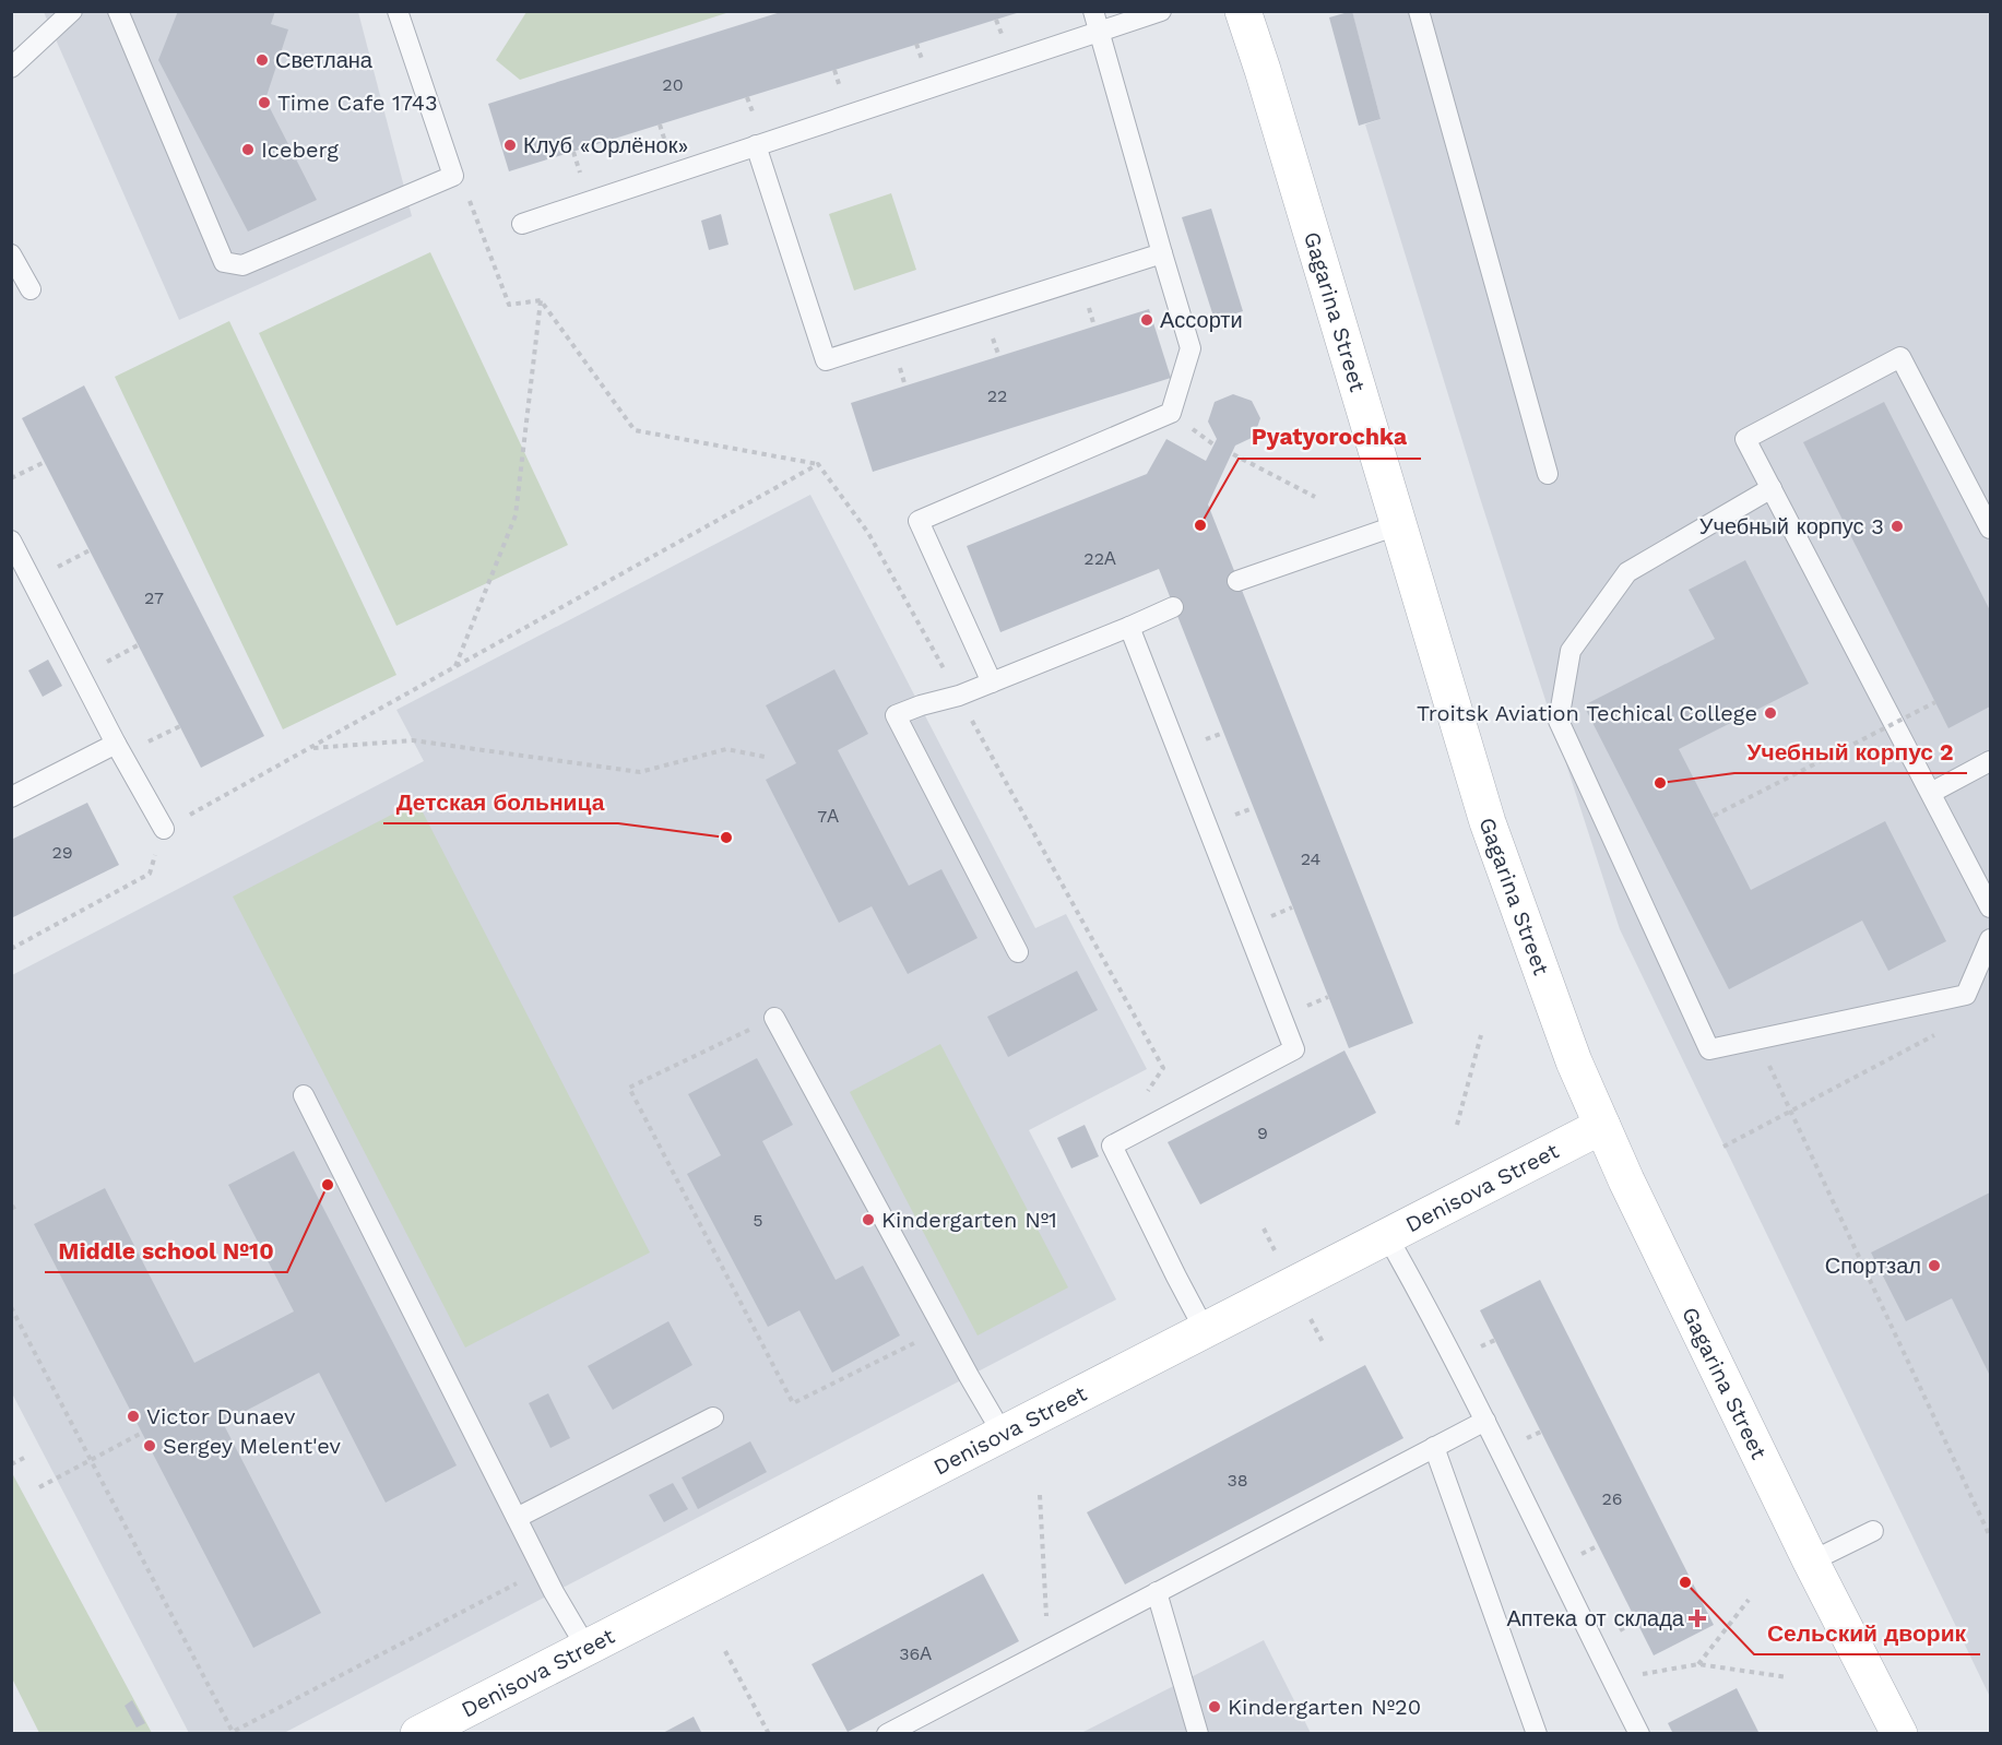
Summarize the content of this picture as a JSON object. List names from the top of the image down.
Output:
{
  "streets": {
    "main road": ["Gagarina Street", "Denisova Street"]
  },
  "crossings": [
    ["Gagarina Street", "Denisova Street"]
  ],
  "places": {
    "other": [
      "Светлана",
      "Time Cafe 1743",
      "Клуб «Орлёнок»",
      "Iceberg",
      "Ассорти",
      "Pyatyorochka",
      "Учебный корпус 3",
      "Troitsk Aviation Techical College",
      "Учебный корпус 2",
      "Детская больница",
      "Middle school №10",
      "Kindergarten №1",
      "Спортзал",
      "Victor Dunaev",
      "Sergey Melent'ev",
      "Сельский дворик",
      "Kindergarten №20"
    ],
    "health": ["Аптека от склада"]
  },
  "house_numbers": [
    "20",
    "22",
    "22А",
    "27",
    "7А",
    "29",
    "24",
    "9",
    "5",
    "38",
    "26",
    "36А"
  ]
}
